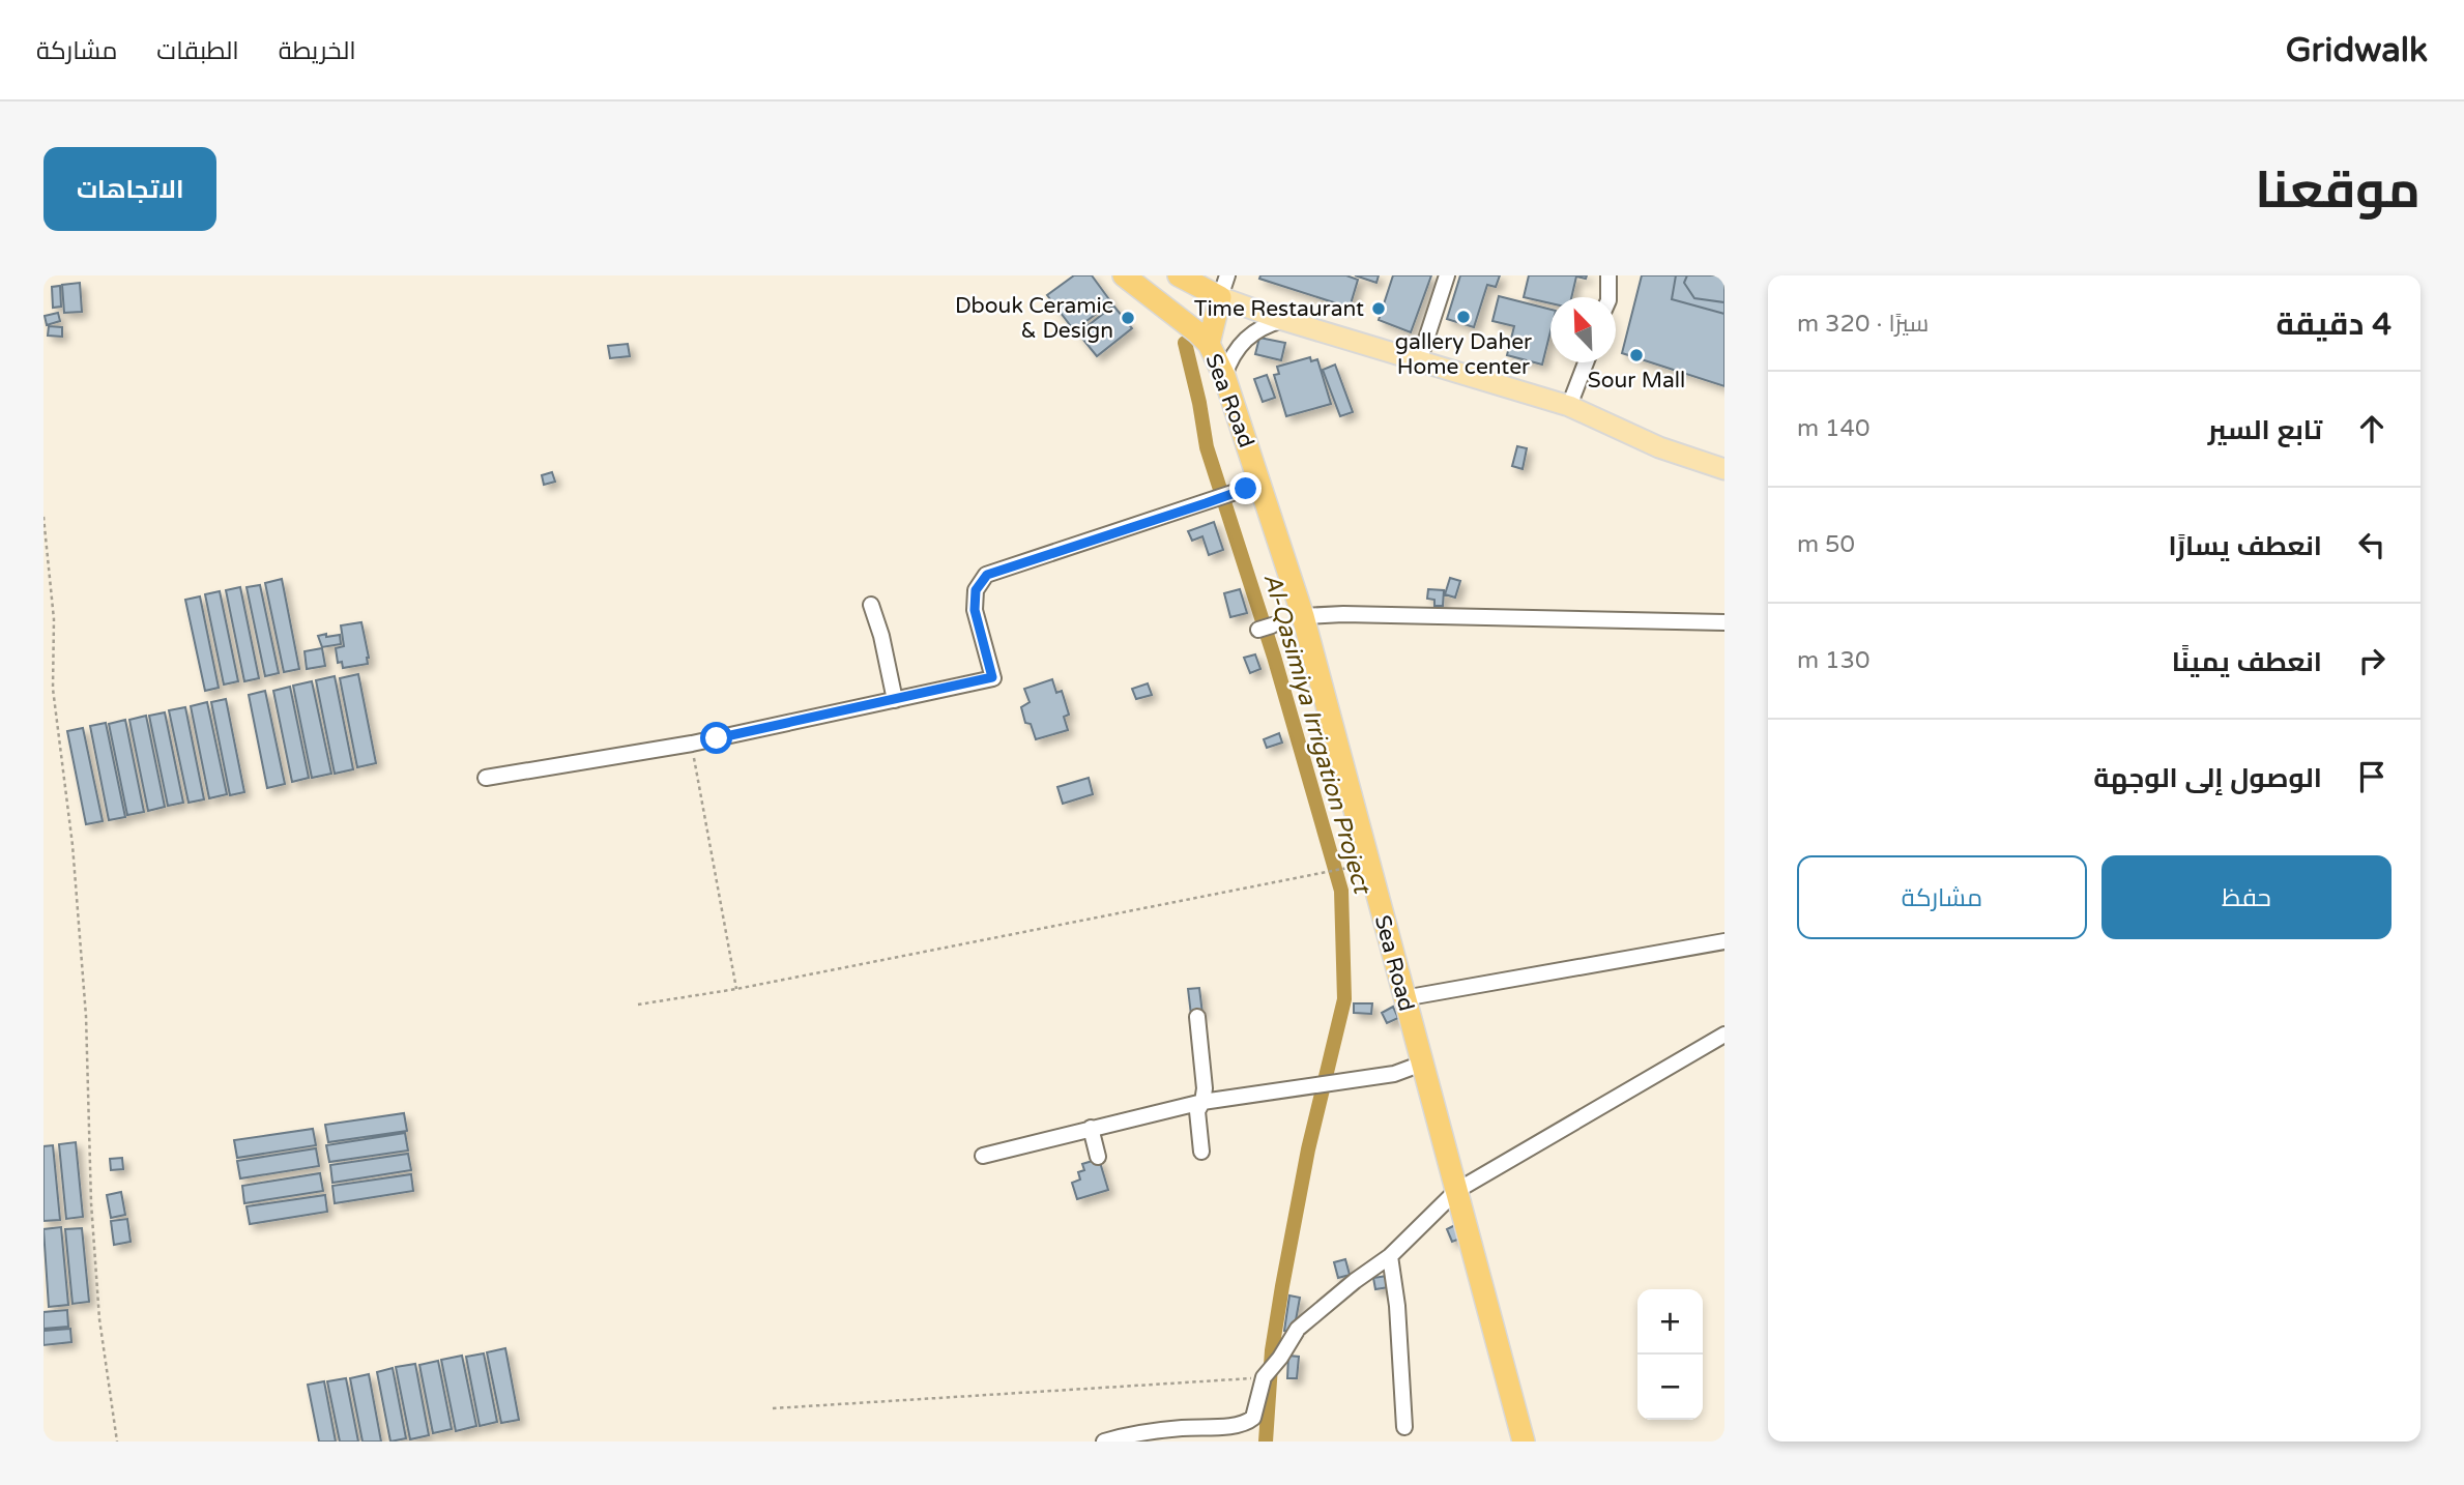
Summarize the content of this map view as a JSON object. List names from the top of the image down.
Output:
{
  "streets": {
    "highway": ["Sea Road"]
  },
  "water": ["Al-Qasimiya Irrigation Project"],
  "places": [
    "Time Restaurant",
    "gallery Daher Home center",
    "Dbouk Ceramic & Design",
    "Sour Mall"
  ],
  "north": "top left",
  "page": {
    "header": "Gridwalk",
    "nav": ["الخريطة", "الطبقات", "مشاركة"],
    "title": "موقعنا",
    "buttons": [
      "الاتجاهات",
      ["حفظ", "مشاركة"]
    ],
    "heading": ["4 دقيقة", "سيرًا · 320 m"],
    "list": [
      ["تابع السير", "140 m"],
      ["انعطف يسارًا", "50 m"],
      ["انعطف يمينًا", "130 m"],
      "الوصول إلى الوجهة"
    ],
    "map_buttons": ["+", "−"]
  }
}
